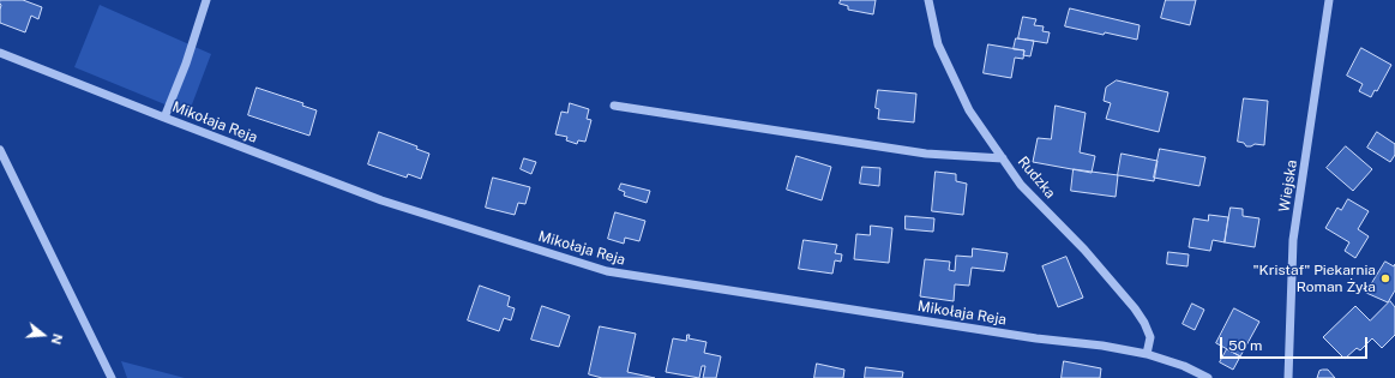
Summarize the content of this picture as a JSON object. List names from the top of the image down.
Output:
{
  "streets": {
    "street": ["Mikołaja Reja", "Rudzka", "Wiejska"]
  },
  "crossings": [
    ["Mikołaja Reja", "Rudzka"]
  ],
  "places": ["\"Kristaf\" Piekarnia Roman Żyła"],
  "scale_bar": "50 m",
  "north": "right"
}
